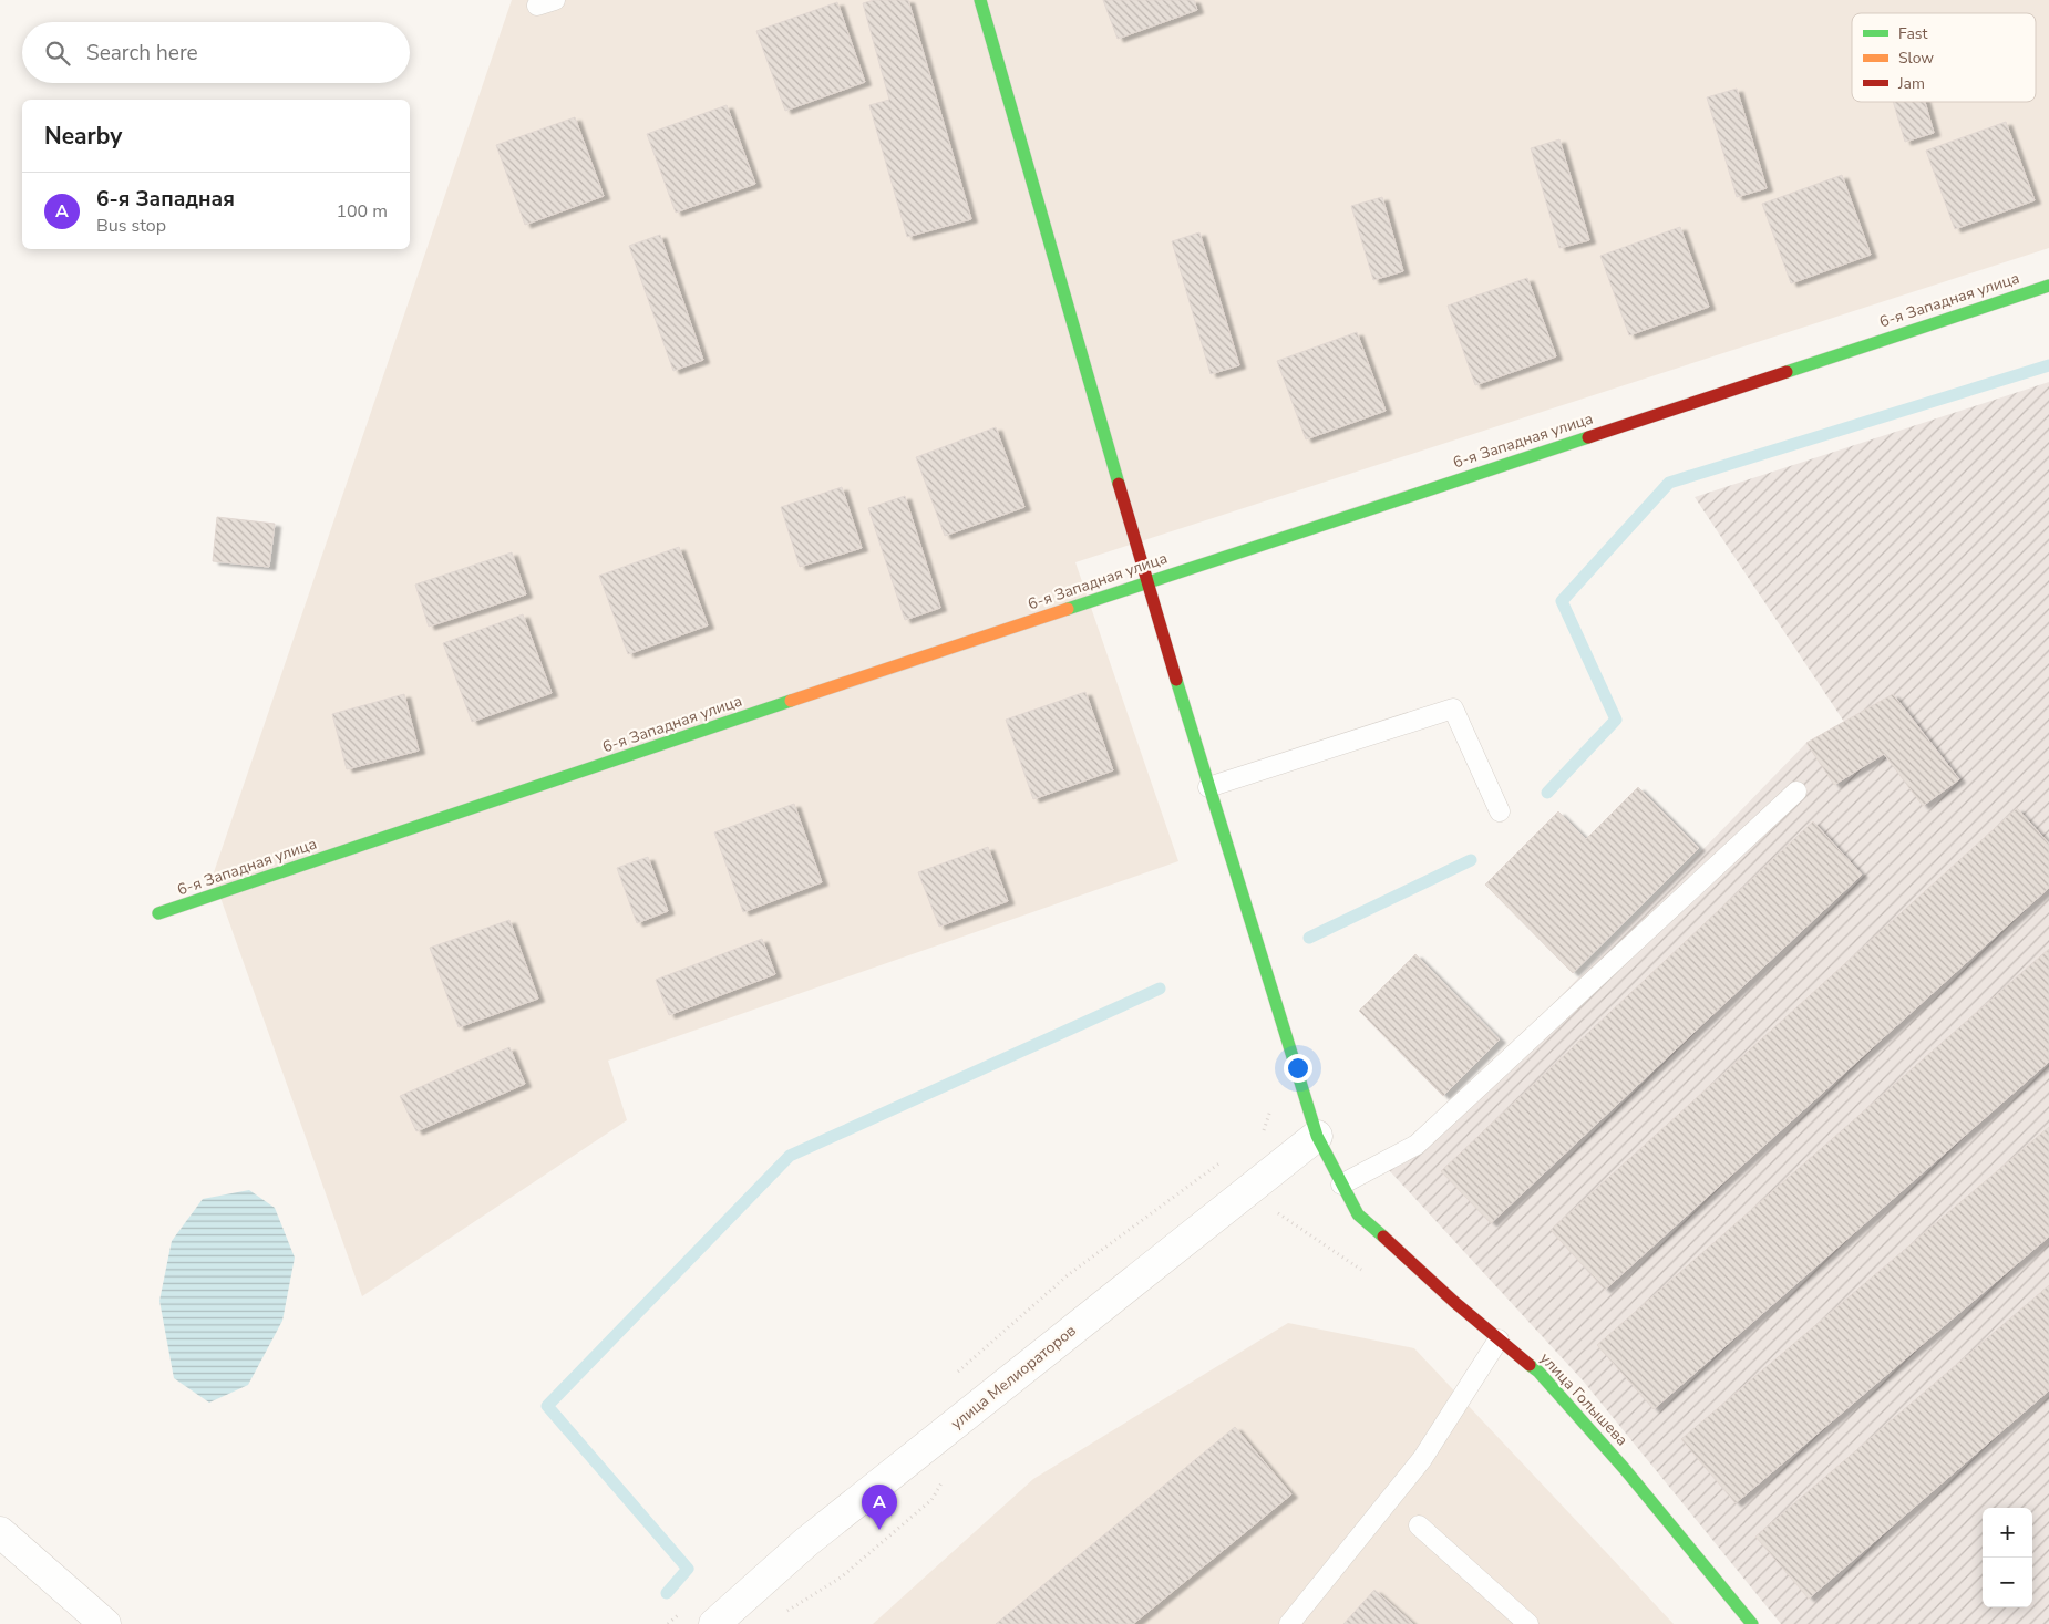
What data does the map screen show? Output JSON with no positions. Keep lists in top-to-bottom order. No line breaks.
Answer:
{"streets":{"street":["6-я Западная улица","улица Мелиораторов","улица Голышева"]},"crossings":[["6-я Западная улица","улица Голышева"],["улица Мелиораторов","улица Голышева"]],"legend":["Fast","Slow","Jam"],"page":{"search":"Search here","heading":"Nearby","list":[{"mark":"A","name":"6-я Западная","note":"Bus stop","value":"100 m"}],"pins":"A","map_buttons":["+","−"]}}
